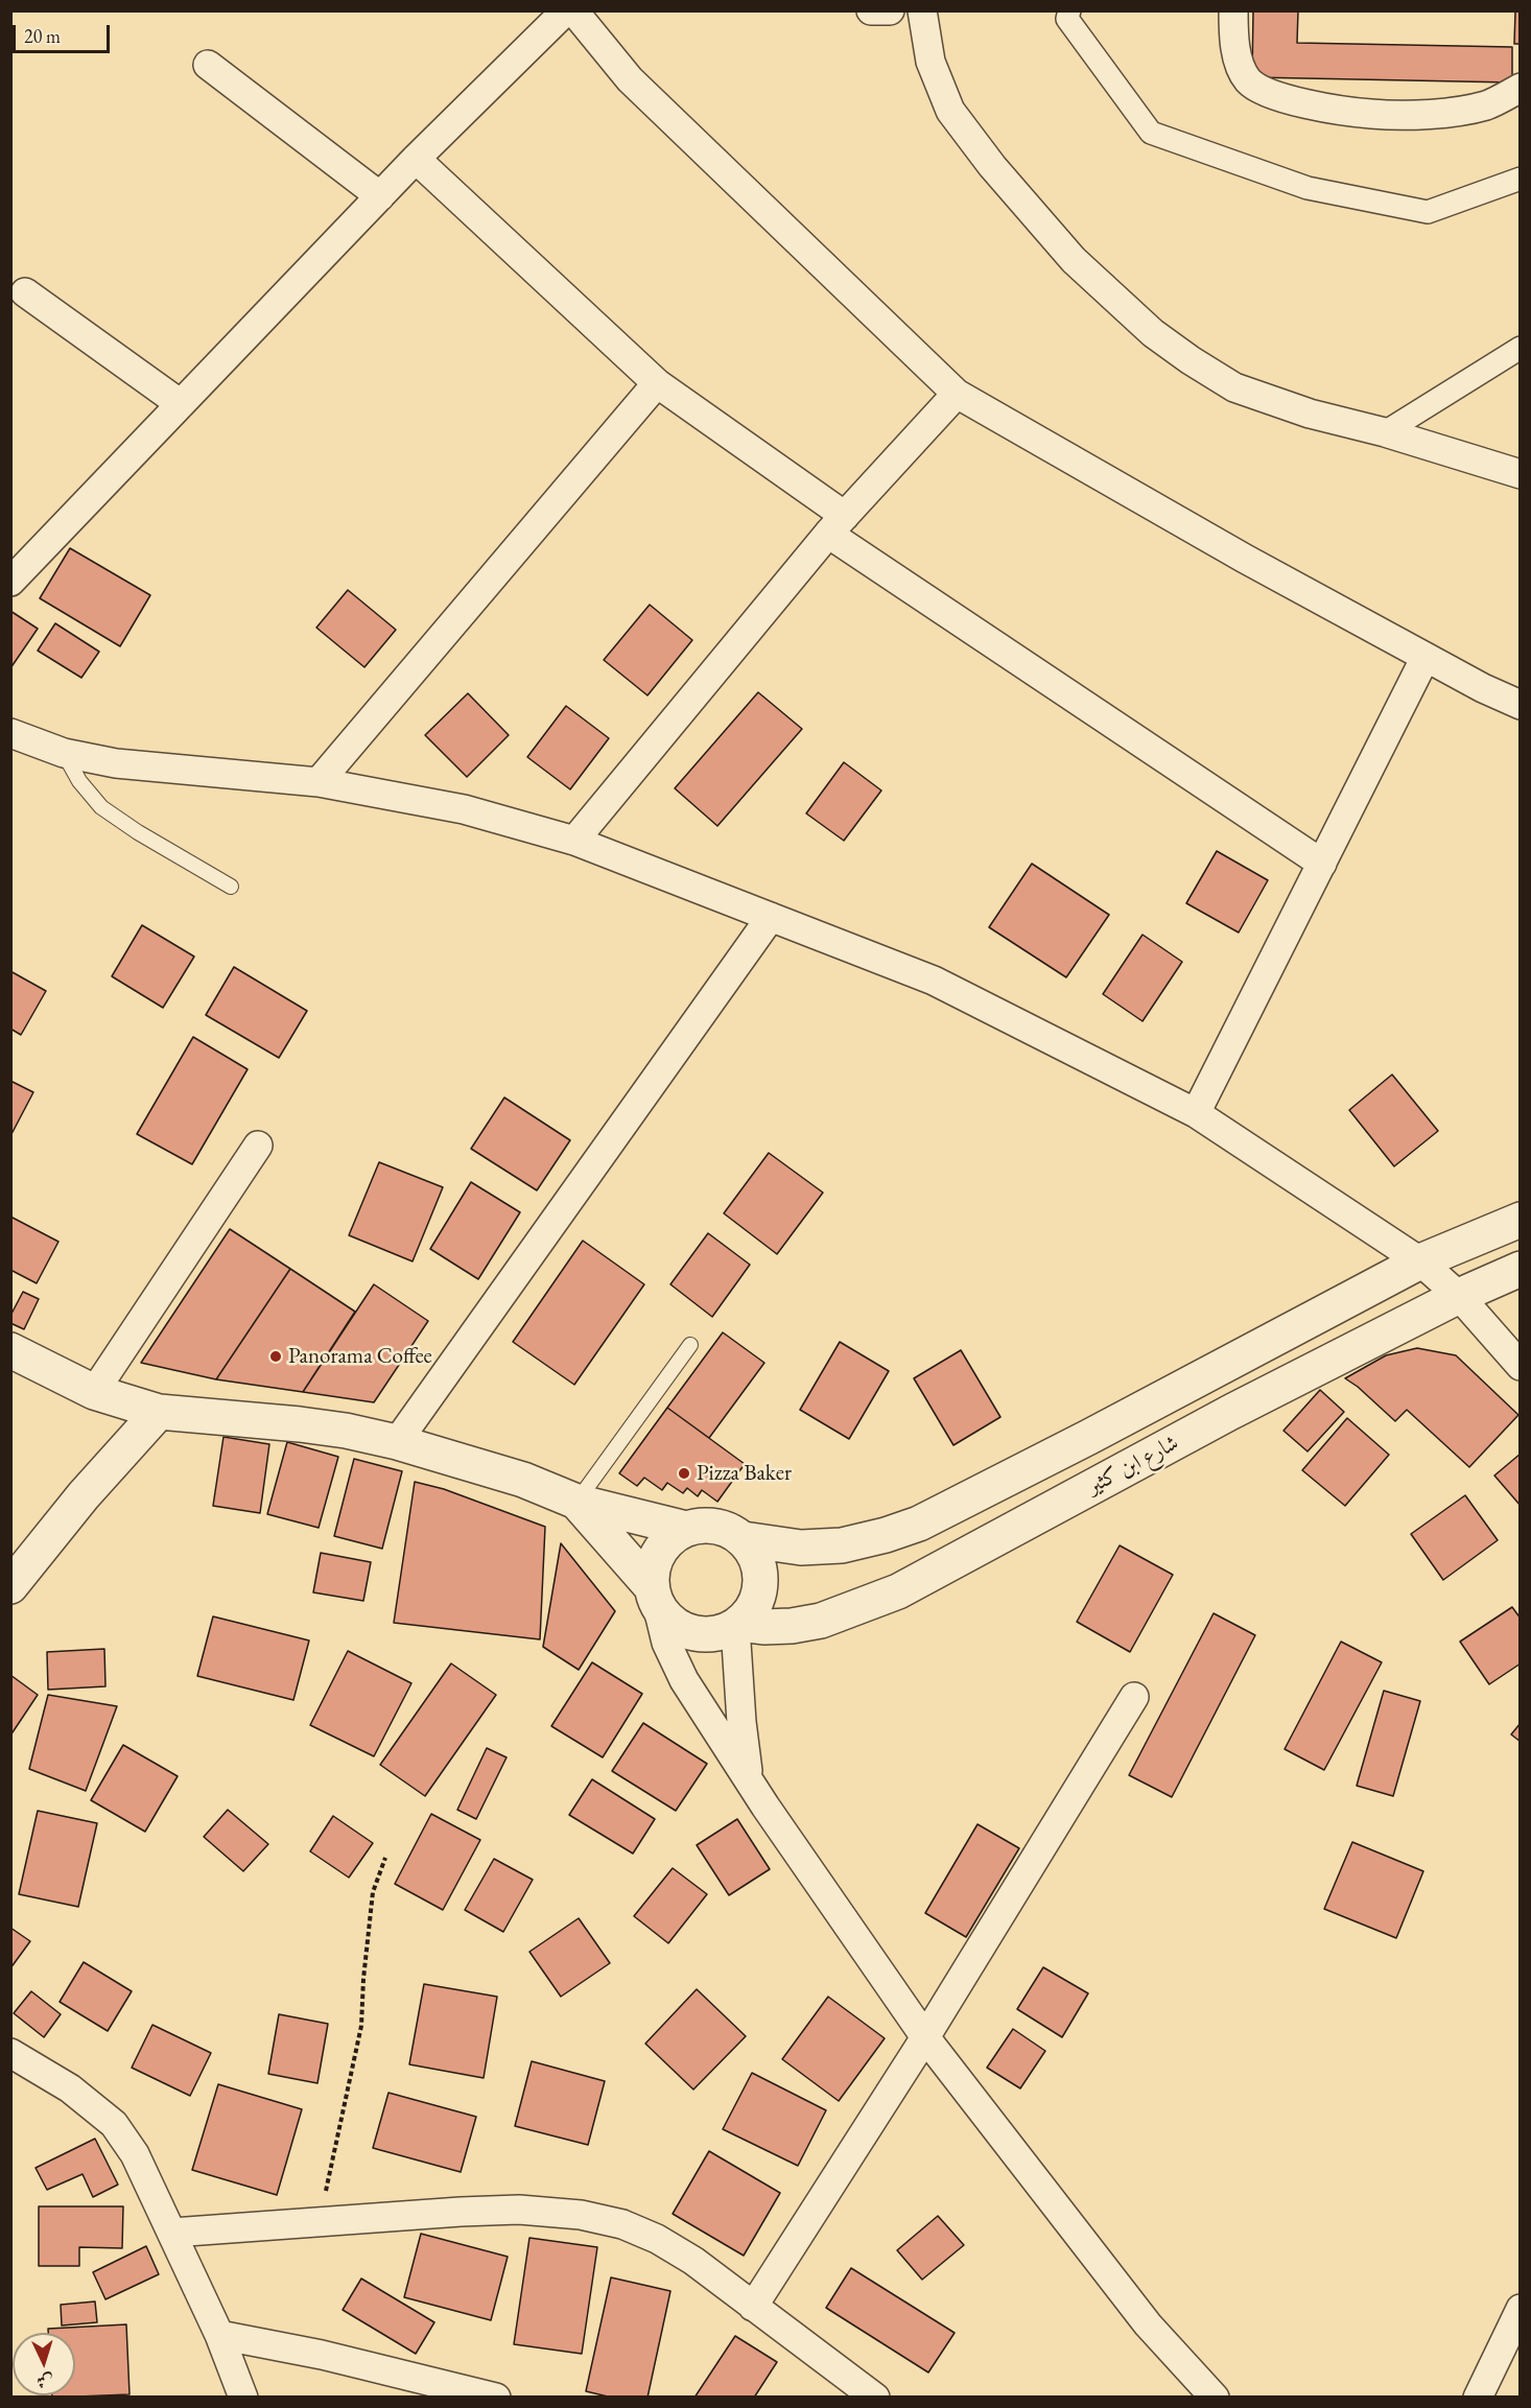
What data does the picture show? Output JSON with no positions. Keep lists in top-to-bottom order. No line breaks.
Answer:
{"streets":{"street":["شارع ابن كثير"]},"places":["Panorama Coffee","Pizza Baker"],"scale_bar":"20 m","north":"bottom"}
